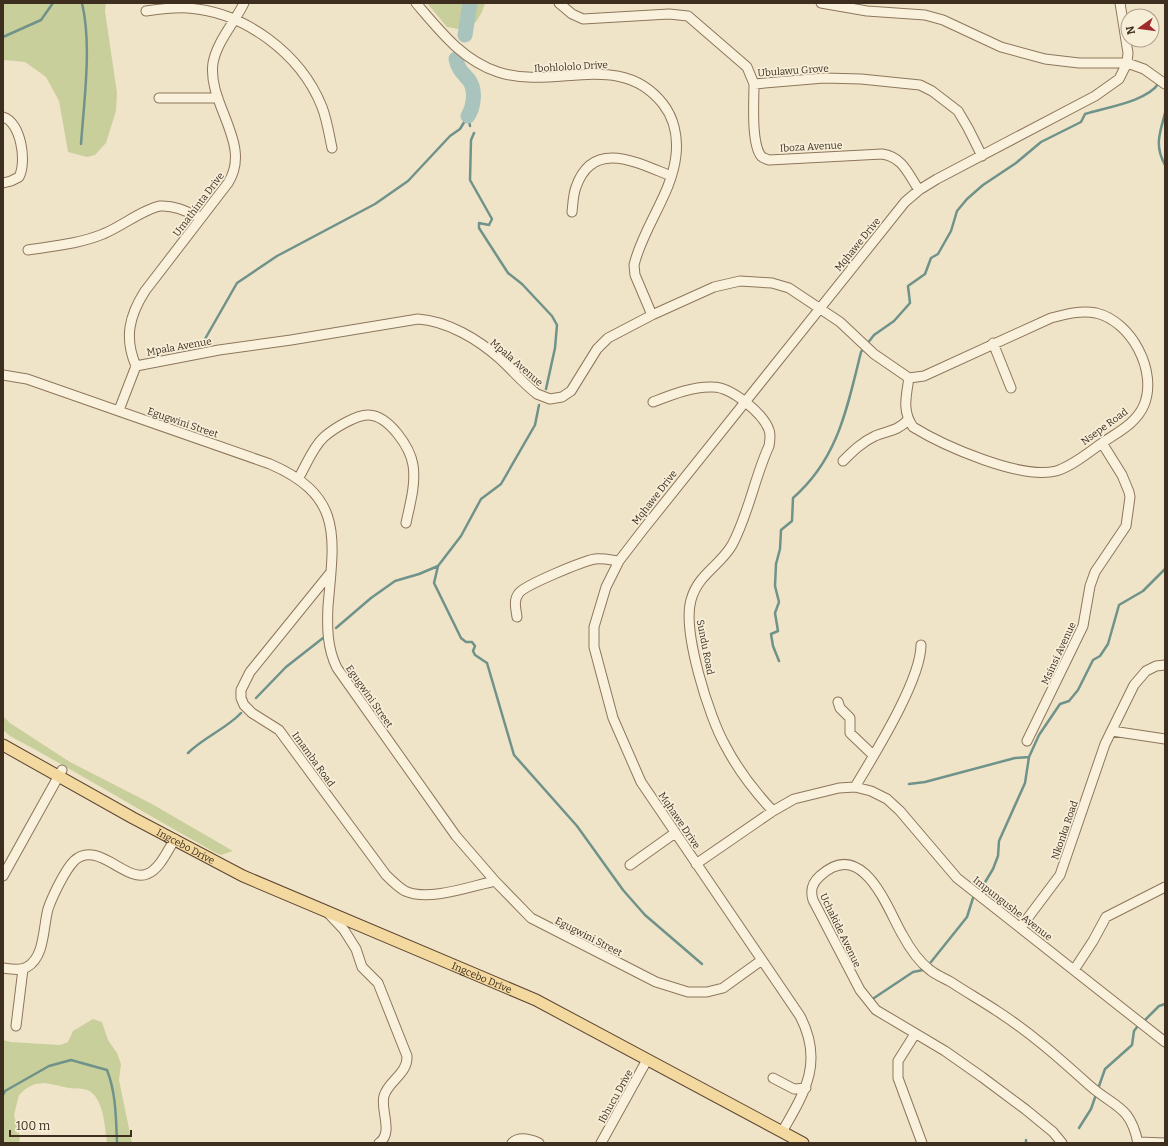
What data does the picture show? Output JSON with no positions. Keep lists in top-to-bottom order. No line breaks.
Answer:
{"streets":{"main road":["Ingcebo Drive"],"street":["Ibohlololo Drive","Ubulawu Grove","Iboza Avenue","Umathinta Drive","Mqhawe Drive","Mpala Avenue","Egugwini Street","Nsepe Road","Sundu Road","Msinsi Avenue","Imamba Road","Nkonka Road","Impungushe Avenue","Uchakide Avenue","Ibhucu Drive"]},"crossings":[["Ibohlololo Drive","Mpala Avenue"],["Ubulawu Grove","Iboza Avenue"],["Ubulawu Grove","Mqhawe Drive"],["Iboza Avenue","Mqhawe Drive"],["Umathinta Drive","Mpala Avenue"],["Mqhawe Drive","Mpala Avenue"],["Mqhawe Drive","Egugwini Street"],["Mqhawe Drive","Sundu Road"],["Mqhawe Drive","Ingcebo Drive"],["Mqhawe Drive","Impungushe Avenue"],["Mpala Avenue","Egugwini Street"],["Egugwini Street","Imamba Road"],["Nsepe Road","Msinsi Avenue"],["Sundu Road","Impungushe Avenue"],["Nkonka Road","Impungushe Avenue"],["Ingcebo Drive","Ibhucu Drive"]],"scale_bar":"100 m","north":"left"}
